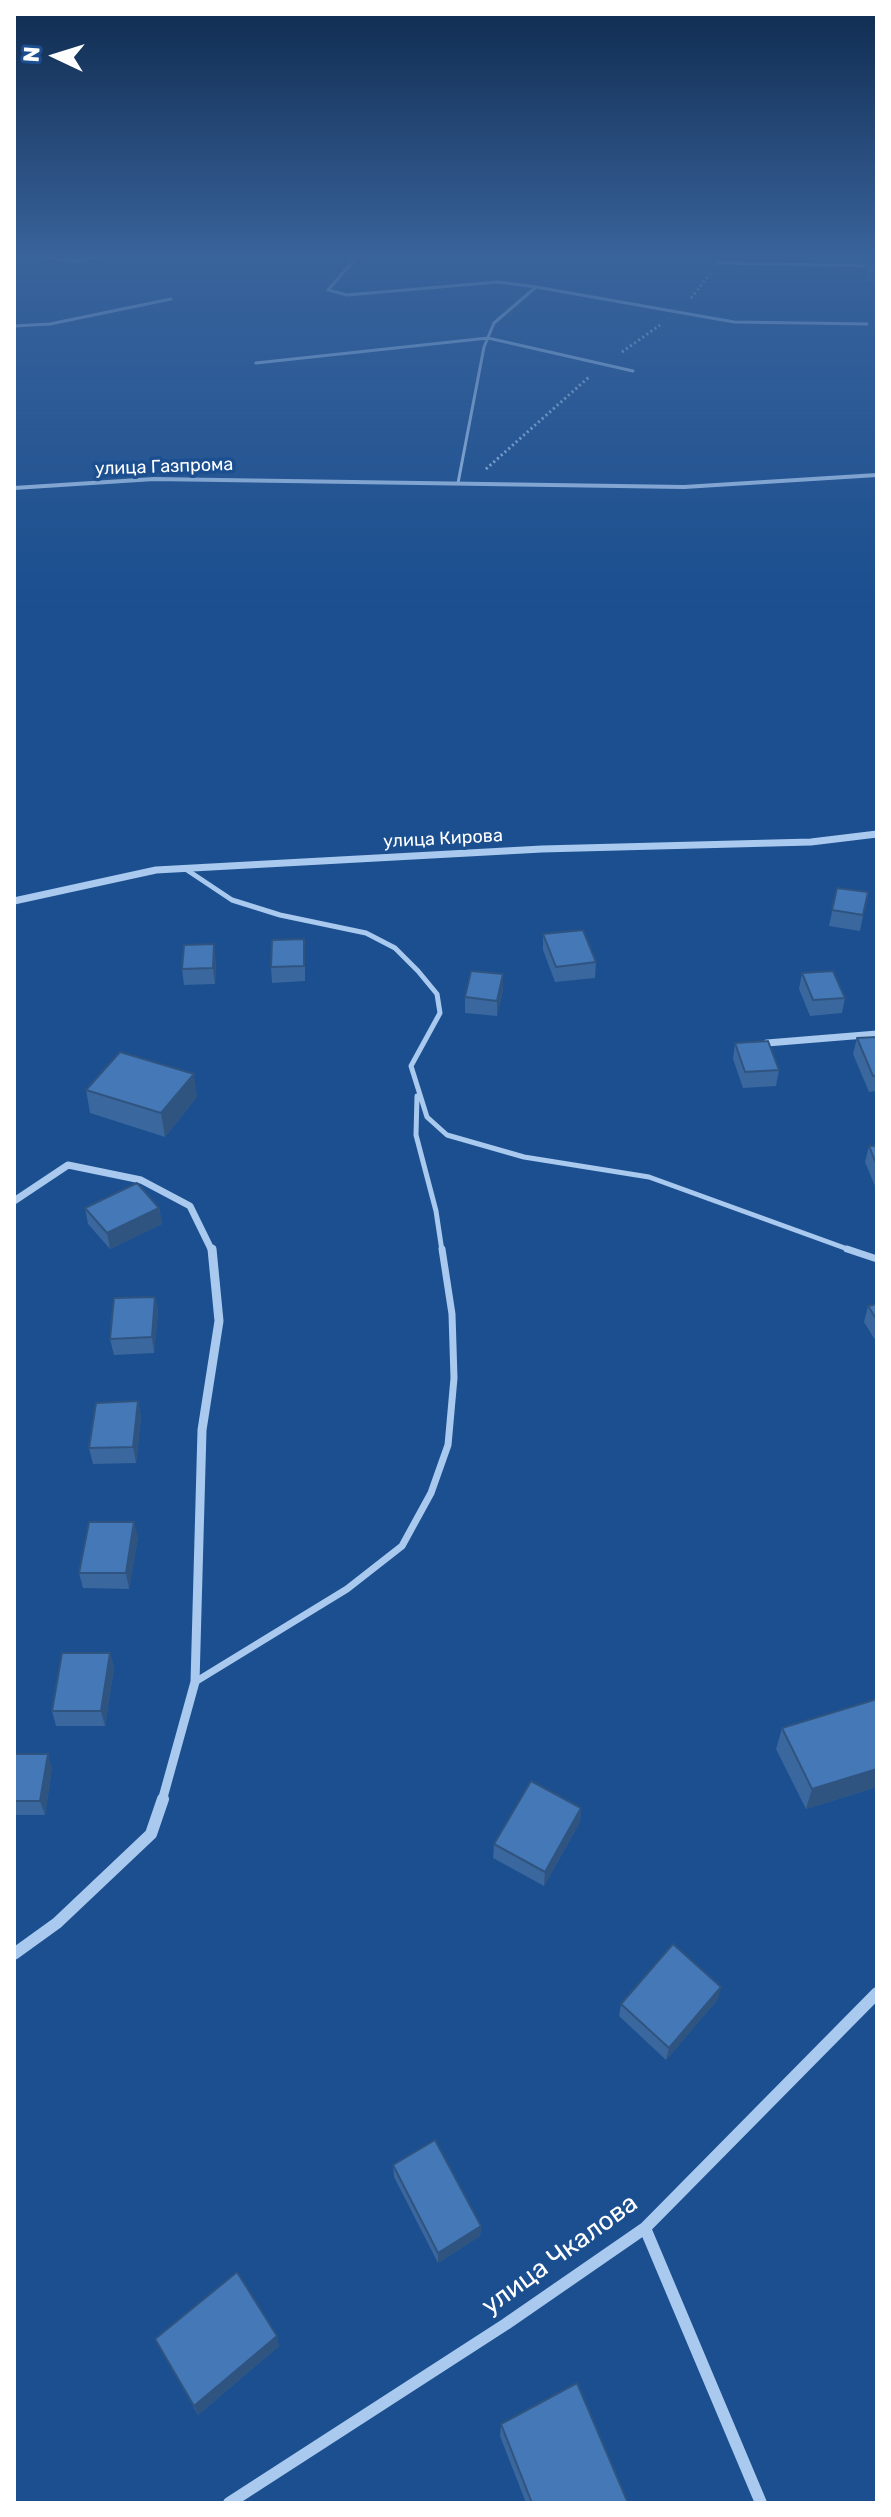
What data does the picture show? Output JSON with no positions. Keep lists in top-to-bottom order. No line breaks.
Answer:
{"streets":{"street":["улица Газпрома","улица Кирова","улица Чкалова"]},"north":"left"}
